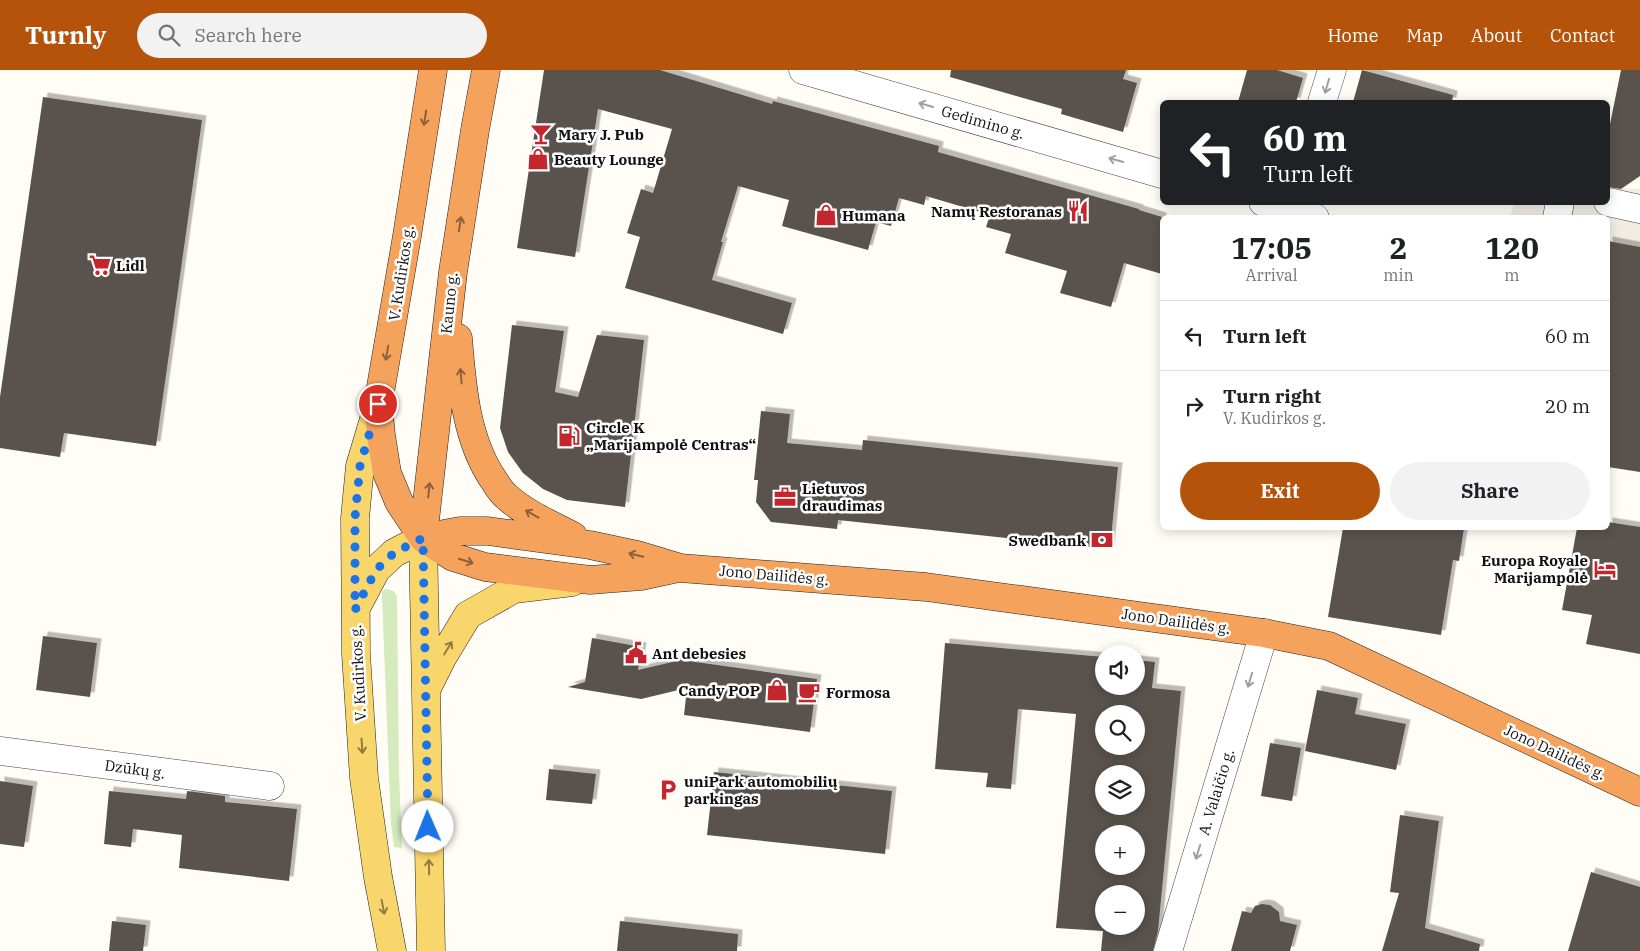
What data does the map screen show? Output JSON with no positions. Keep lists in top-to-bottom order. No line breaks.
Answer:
{"streets":{"highway":["V. Kudirkos g.","Kauno g.","Jono Dailidės g."],"street":["Gedimino g.","Dzūkų g.","A. Valaičio g."]},"crossings":[["Jono Dailidės g.","A. Valaičio g."]],"one_way":["Gedimino g.","V. Kudirkos g.","Kauno g.","A. Valaičio g."],"places":{"bar":["Mary J. Pub"],"shop":["Beauty Lounge","Humana","Candy POP"],"restaurant":["Namų Restoranas"],"supermarket":["Lidl"],"fuel station":["Circle K „Marijampolė Centras“"],"office":["Lietuvos draudimas"],"bank":["Swedbank"],"hotel":["Europa Royale Marijampolė"],"public building":["Ant debesies"],"cafe":["Formosa"],"parking":["uniPark automobilių parkingas"]},"page":{"header":"Turnly","search":"Search here","nav":["Home","Map","About","Contact"],"turn":["60 m","Turn left"],"eta":["17:05","Arrival","2","min","120","m"],"list":[{"name":"Turn left","value":"60 m"},{"name":"Turn right","note":"V. Kudirkos g.","value":"20 m"}],"buttons":["Exit","Share"],"map_buttons":["+","−"]}}
